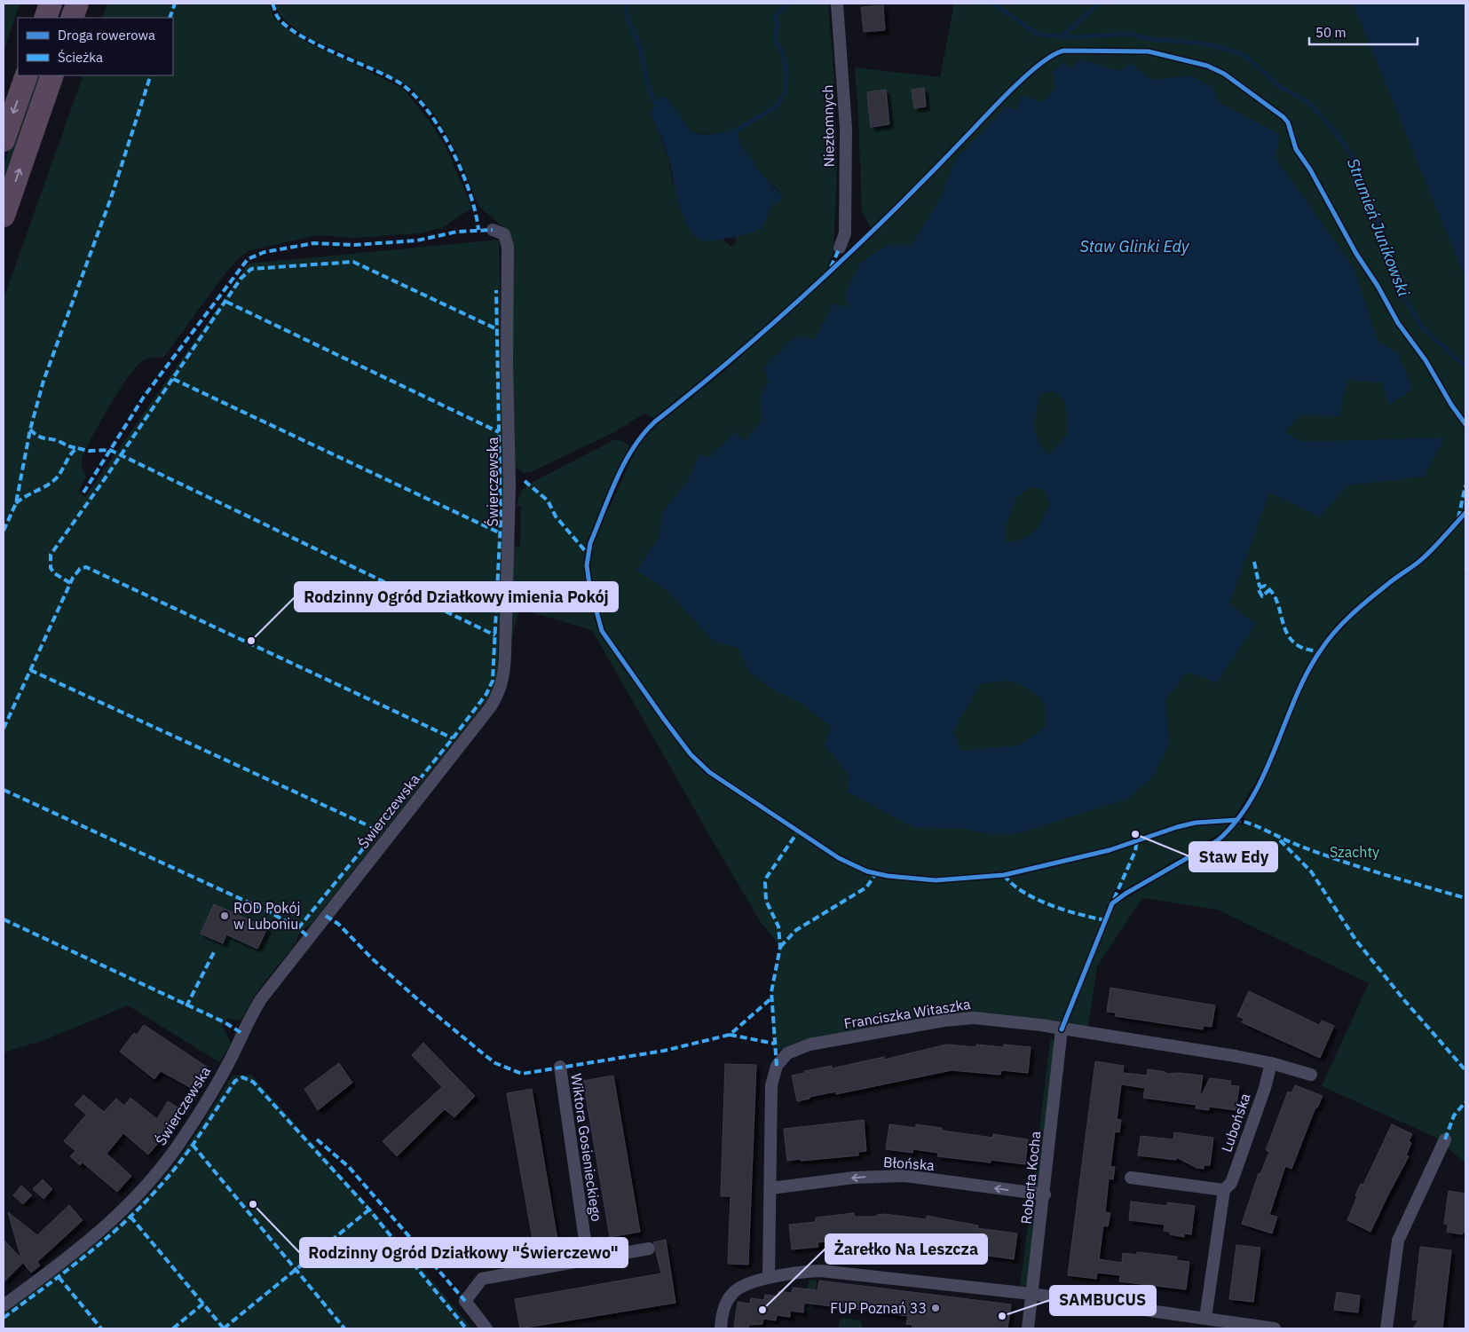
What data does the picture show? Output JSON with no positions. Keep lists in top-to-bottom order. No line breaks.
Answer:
{"streets":{"street":["Niezłomnych","Świerczewska","Franciszka Witaszka","Lubońska","Wiktora Gosienieckiego","Błońska","Roberta Kocha"]},"crossings":[["Franciszka Witaszka","Lubońska"],["Franciszka Witaszka","Błońska"],["Franciszka Witaszka","Roberta Kocha"],["Błońska","Roberta Kocha"]],"water":["Strumień Junikowski","Staw Glinki Edy"],"parks":["Szachty"],"places":["Rodzinny Ogród Działkowy imienia Pokój","Staw Edy","ROD Pokój w Luboniu","Rodzinny Ogród Działkowy \"Świerczewo\"","FUP Poznań 33","Żarełko Na Leszcza","SAMBUCUS"],"legend":["Droga rowerowa","Ścieżka"],"scale_bar":"50 m"}
